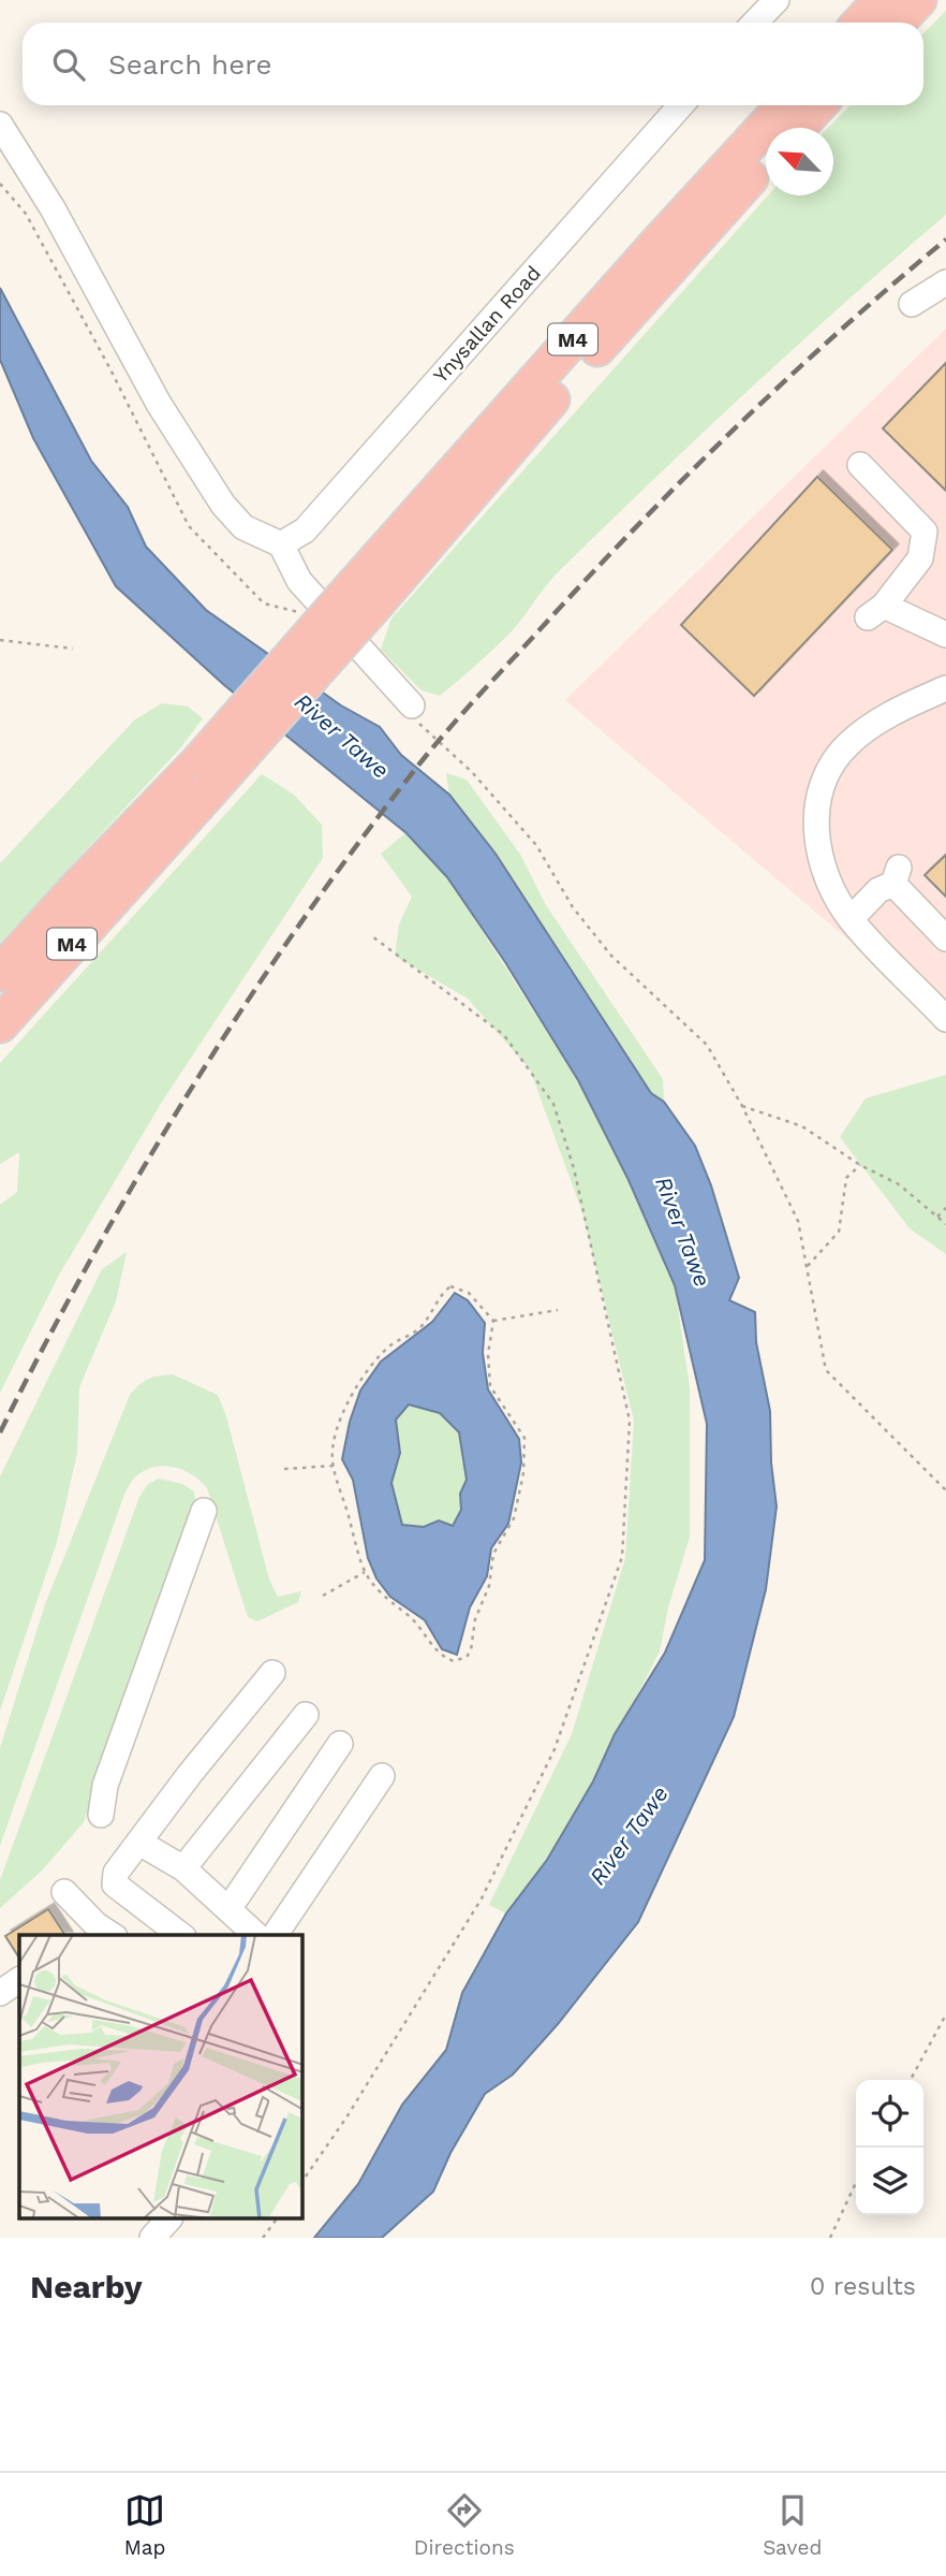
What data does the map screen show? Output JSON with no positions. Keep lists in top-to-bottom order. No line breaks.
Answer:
{"streets":{"highway":["M4"],"street":["Ynysallan Road"]},"water":["River Tawe"],"north":"top left","page":{"search":"Search here","heading":["Nearby","0 results"],"nav":["Map","Directions","Saved"]}}
